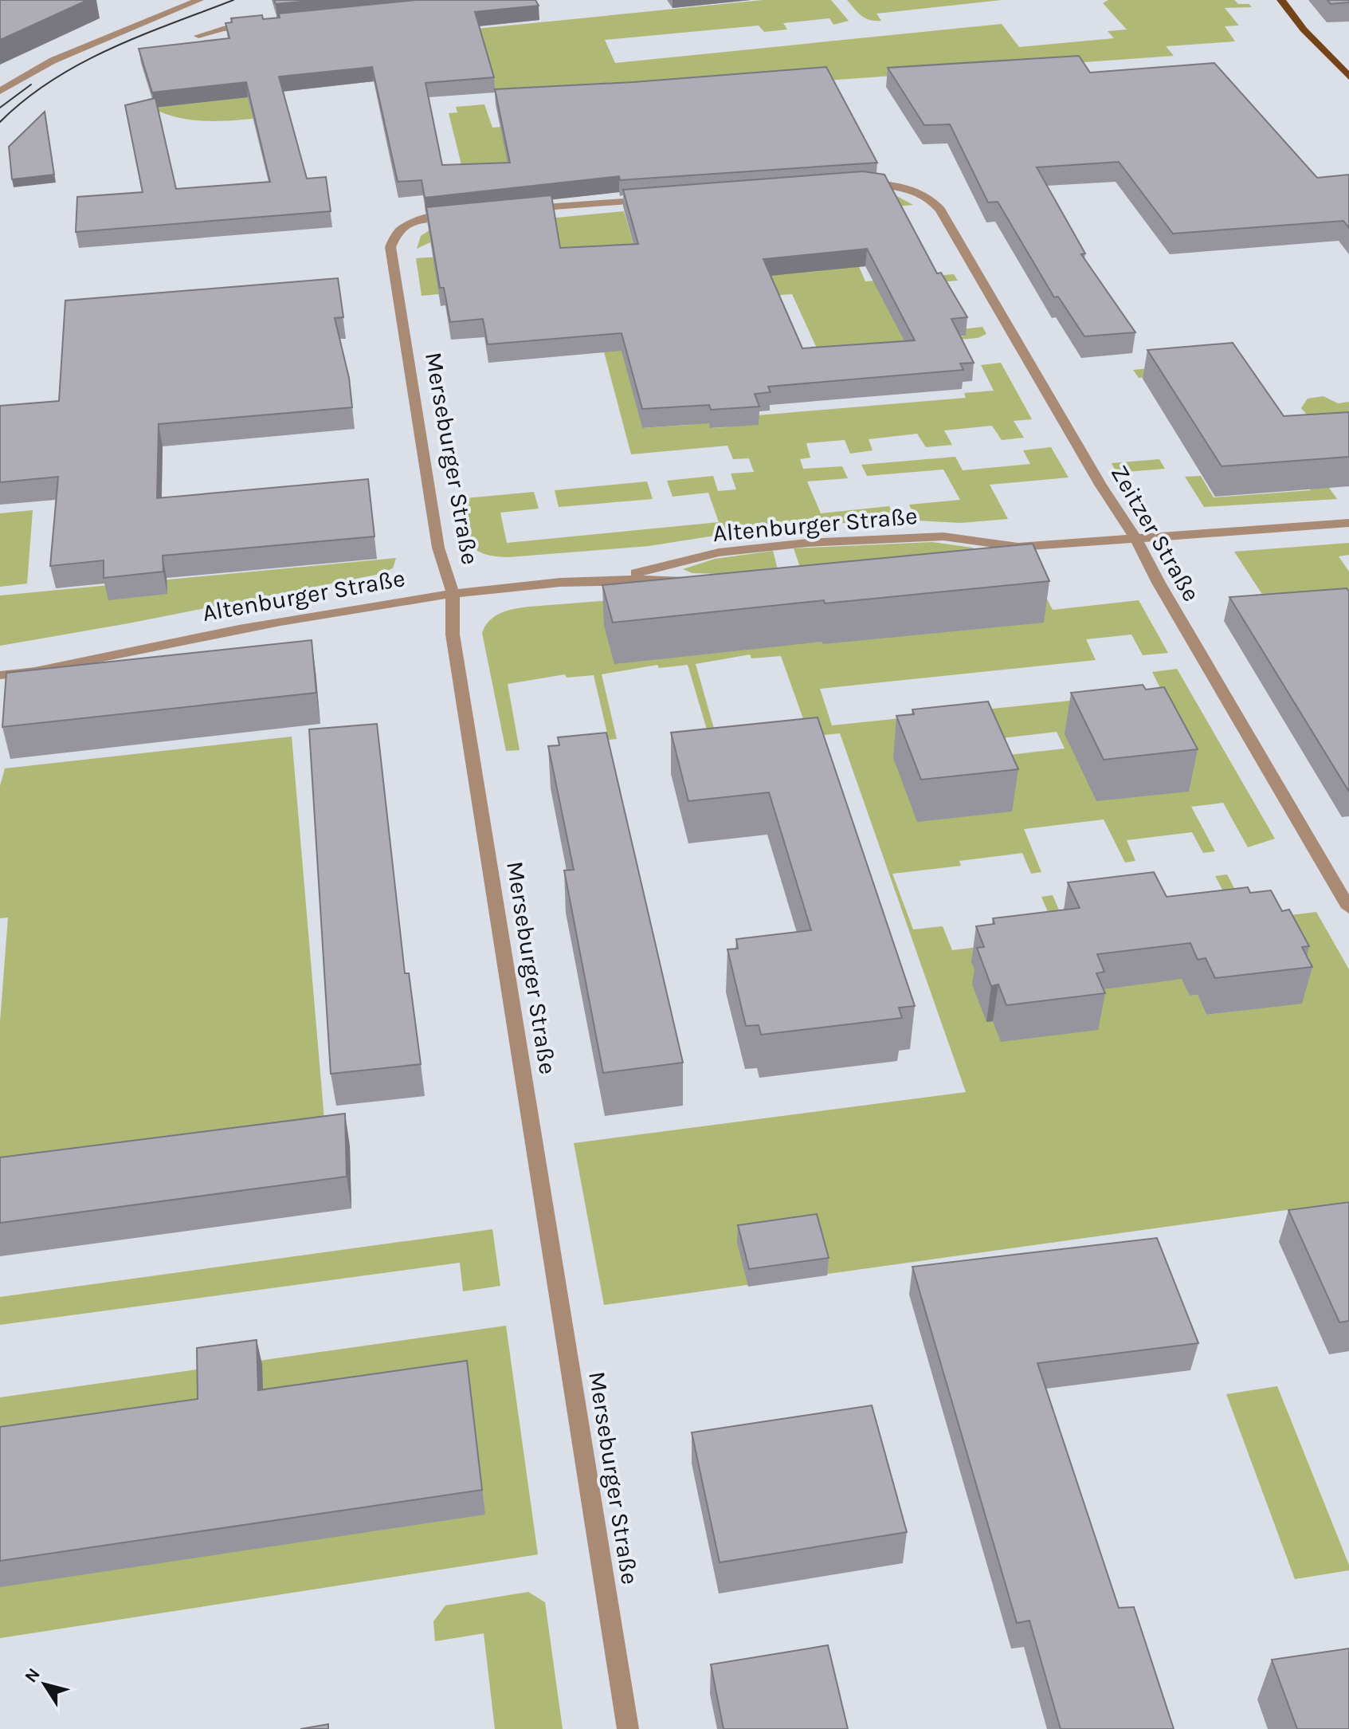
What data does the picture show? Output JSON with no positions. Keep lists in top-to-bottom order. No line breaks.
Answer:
{"streets":{"street":["Merseburger Straße","Altenburger Straße","Zeitzer Straße"]},"crossings":[["Merseburger Straße","Altenburger Straße"],["Altenburger Straße","Zeitzer Straße"]],"north":"top left"}
